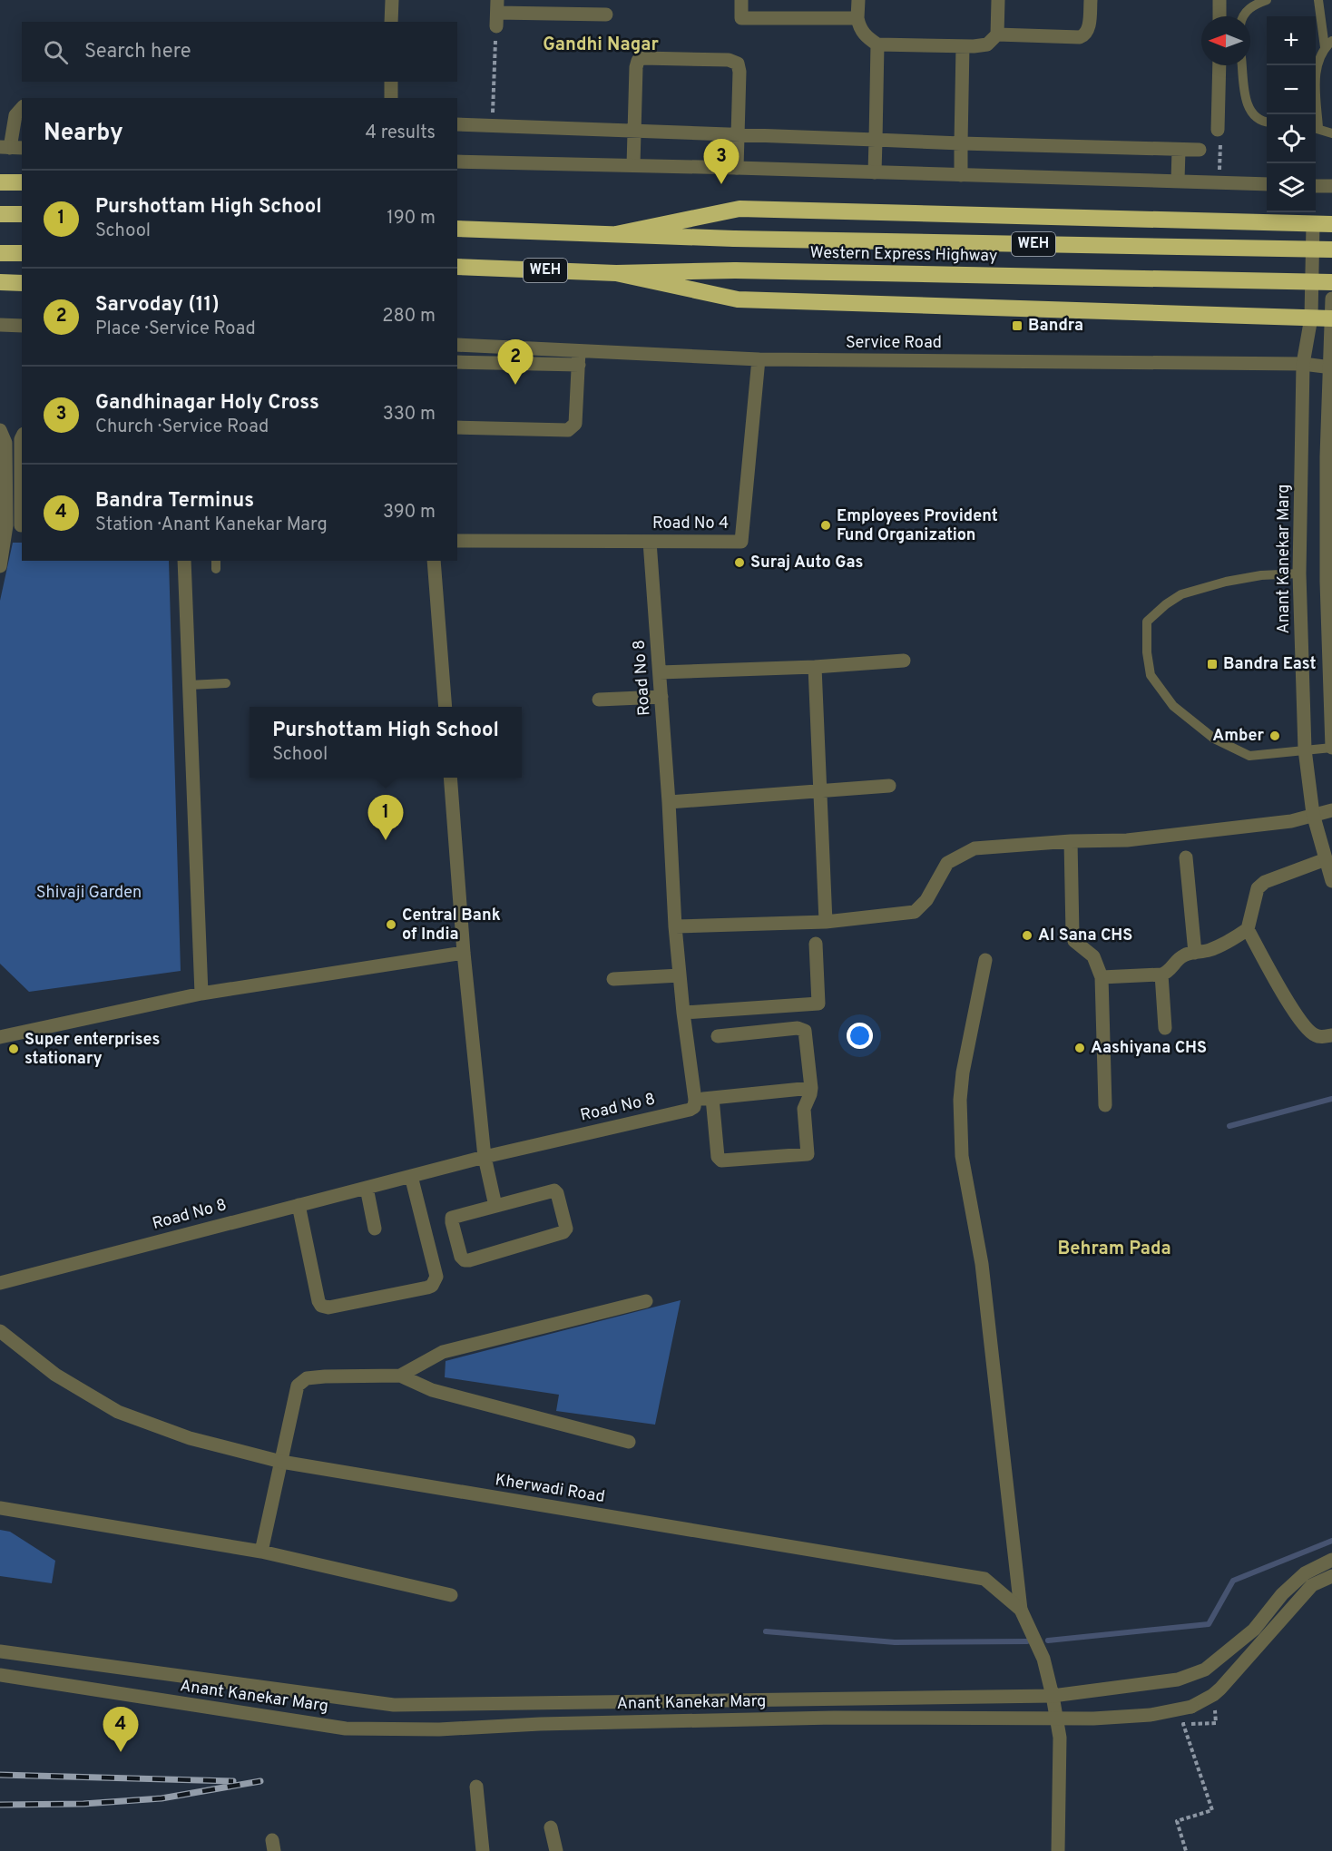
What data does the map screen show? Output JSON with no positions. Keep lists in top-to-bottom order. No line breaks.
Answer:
{"streets":{"highway":["WEH","Western Express Highway"],"street":["Service Road","Road No 4","Anant Kanekar Marg","Road No 8","Kherwadi Road"]},"crossings":[["Service Road","Road No 4"],["Service Road","Anant Kanekar Marg"],["Road No 4","Road No 8"],["Anant Kanekar Marg","Kherwadi Road"]],"districts":["Gandhi Nagar","Behram Pada"],"parks":["Shivaji Garden"],"places":{"transit":["Bandra","Bandra East"],"other":["Employees Provident Fund Organization","Suraj Auto Gas","Amber","Central Bank of India","Al Sana CHS","Aashiyana CHS","Super enterprises stationary"]},"north":"left","page":{"map_buttons":["+","−"],"search":"Search here","heading":["Nearby","4 results"],"pins":["3","2","1","4"],"list":[{"mark":"1","name":"Purshottam High School","note":"School","value":"190 m"},{"mark":"2","name":"Sarvoday (11)","note":"Place · Service Road","value":"280 m"},{"mark":"3","name":"Gandhinagar Holy Cross","note":"Church · Service Road","value":"330 m"},{"mark":"4","name":"Bandra Terminus","note":"Station · Anant Kanekar Marg","value":"390 m"}],"popup":["Purshottam High School","School"]}}
